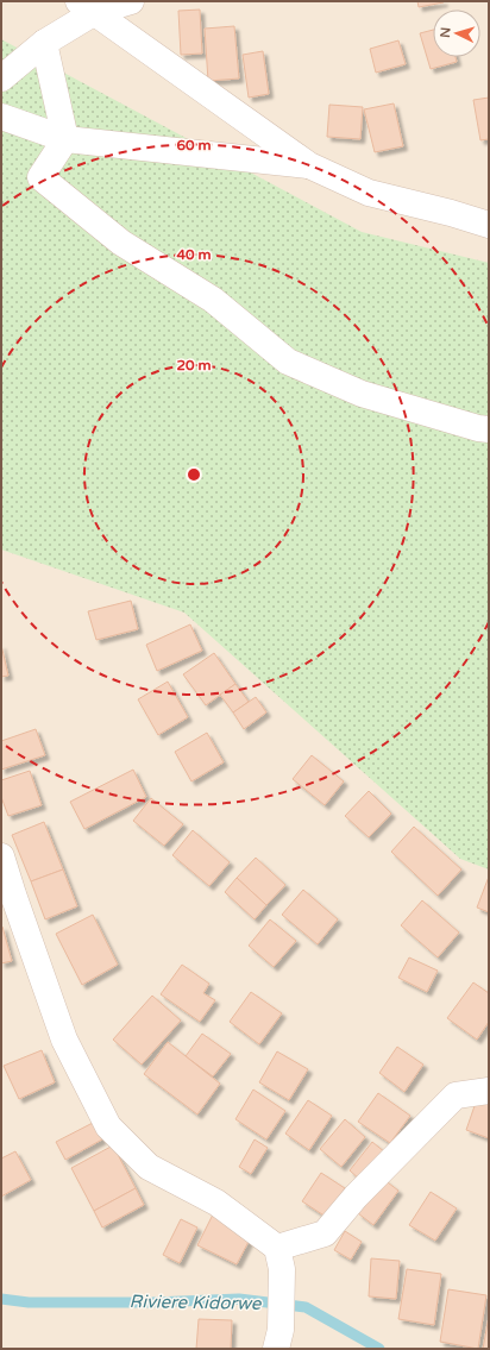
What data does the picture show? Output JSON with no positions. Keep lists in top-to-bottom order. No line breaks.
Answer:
{"water":["Riviere Kidorwe"],"north":"left","rings":["60 m","40 m","20 m"]}
